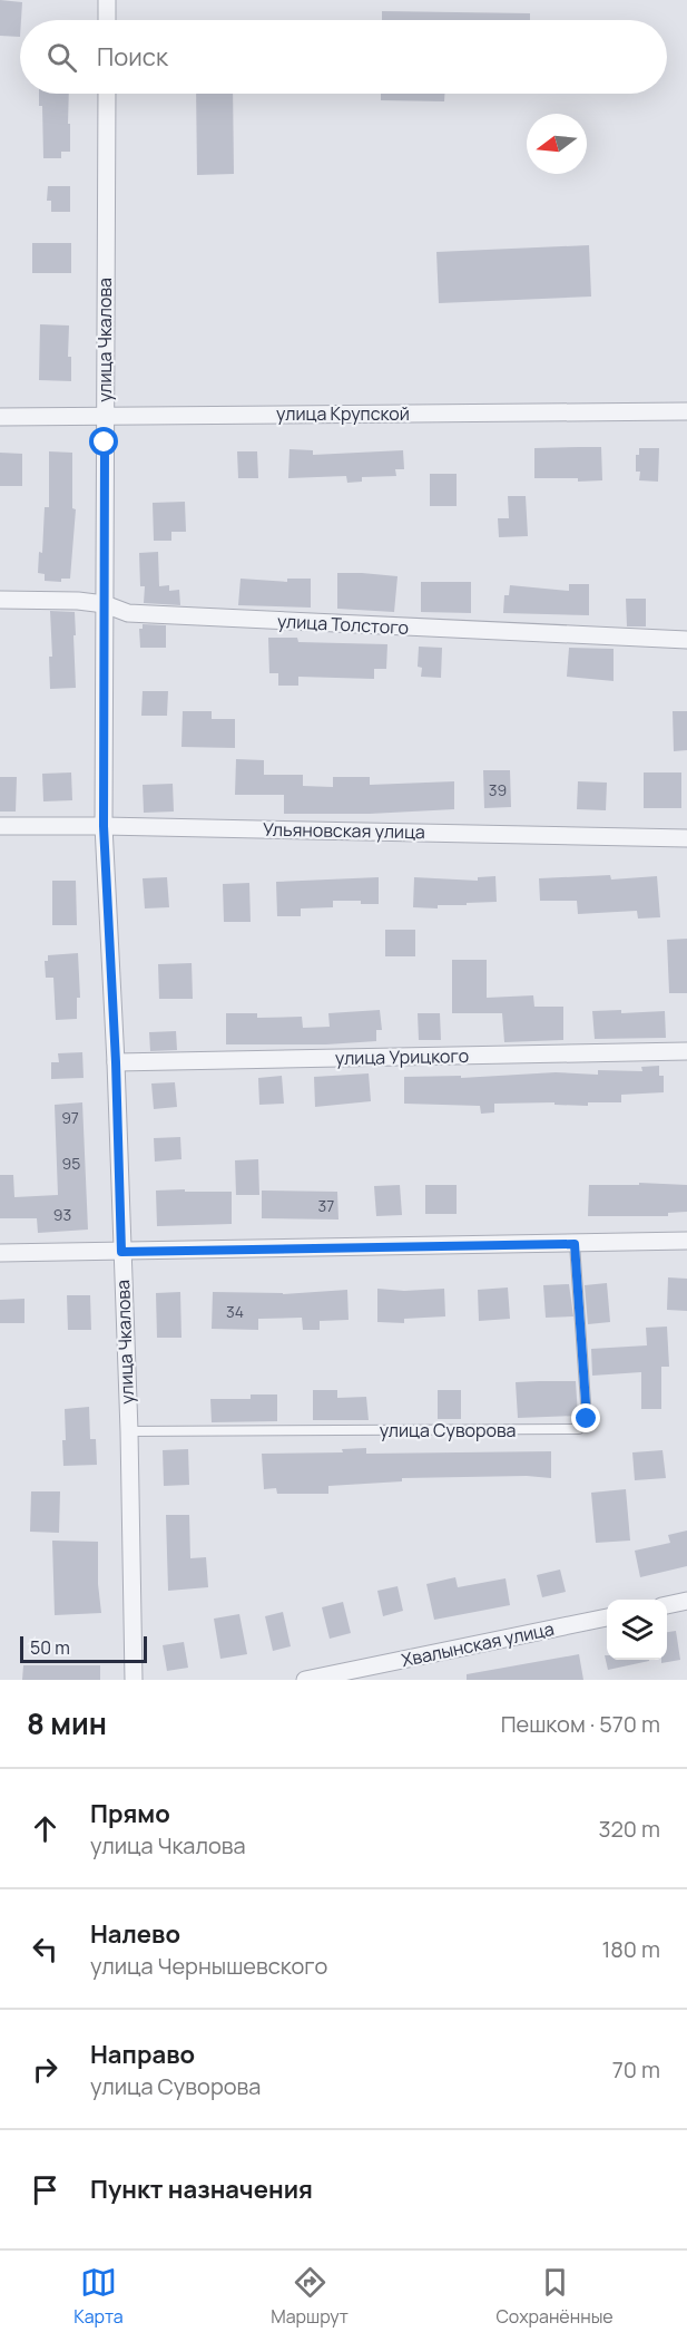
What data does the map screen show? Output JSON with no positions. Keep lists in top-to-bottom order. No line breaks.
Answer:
{"streets":{"street":["улица Чкалова","улица Крупской","улица Толстого","Ульяновская улица","улица Урицкого","Хвалынская улица"],"lane":["улица Суворова"]},"crossings":[["улица Чкалова","улица Крупской"],["улица Чкалова","улица Толстого"],["улица Чкалова","Ульяновская улица"],["улица Чкалова","улица Урицкого"],["улица Чкалова","улица Суворова"]],"house_numbers":["39","97","95","37","93","34"],"scale_bar":"50 m","north":"left","page":{"search":"Поиск","scale":"50 m","heading":["8 мин","Пешком · 570 m"],"list":[["Прямо","улица Чкалова","320 m"],["Налево","улица Чернышевского","180 m"],["Направо","улица Суворова","70 m"],"Пункт назначения"],"nav":["Карта","Маршрут","Сохранённые"]}}
